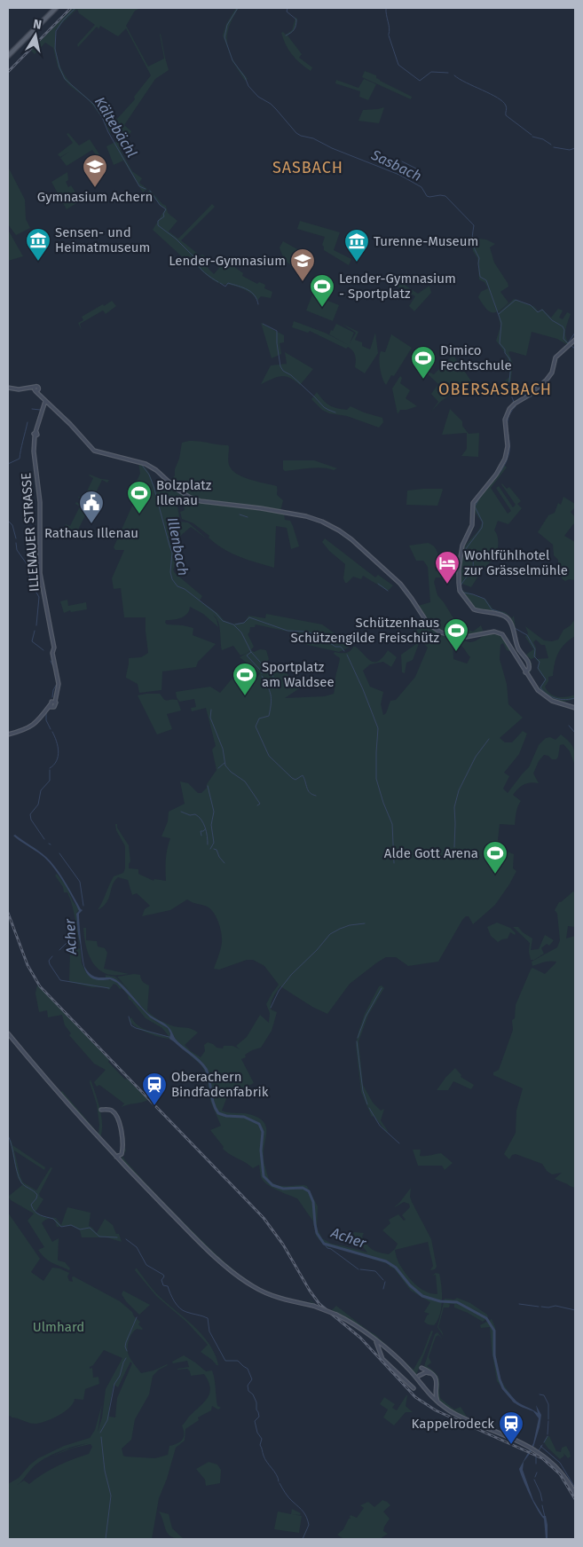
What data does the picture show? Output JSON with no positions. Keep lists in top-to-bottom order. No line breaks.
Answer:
{"streets":{"main road":["ILLENAUER STRASSE"]},"districts":["SASBACH","OBERSASBACH"],"water":["Kältebächl","Sasbach","Illenbach","Acher"],"parks":["Ulmhard"],"places":{"school or university":["Gymnasium Achern","Lender-Gymnasium"],"museum":["Sensen- und Heimatmuseum","Turenne-Museum"],"sports":["Lender-Gymnasium - Sportplatz","Dimico Fechtschule","Bolzplatz Illenau","Schützenhaus Schützengilde Freischütz","Sportplatz am Waldsee","Alde Gott Arena"],"public building":["Rathaus Illenau"],"hotel":["Wohlfühlhotel zur Grässelmühle"],"station":["Oberachern Bindfadenfabrik","Kappelrodeck"]},"north":"top"}
